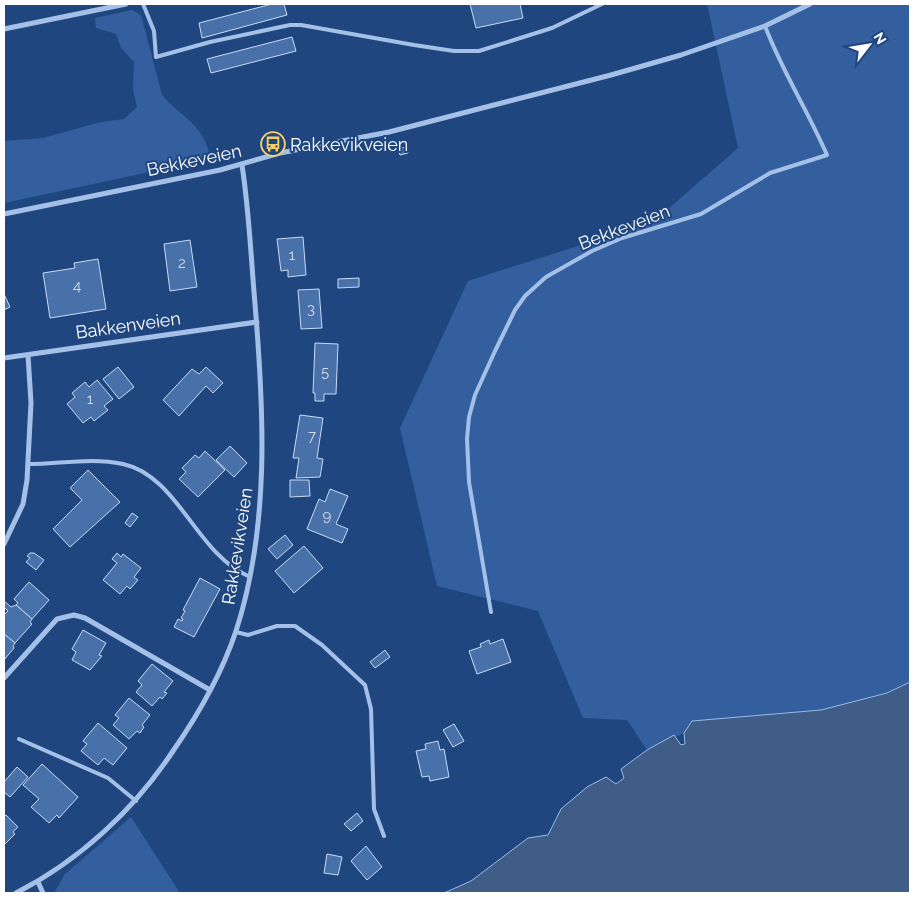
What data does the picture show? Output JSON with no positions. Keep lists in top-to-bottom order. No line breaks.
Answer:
{"streets":{"street":["Bekkeveien","Bakkenveien","Rakkevikveien"]},"crossings":[["Bekkeveien","Rakkevikveien"],["Bakkenveien","Rakkevikveien"]],"places":{"bus stop":["Rakkevikveien"]},"house_numbers":["1","2","4","3","5","1","7","9"],"north":"top right"}
